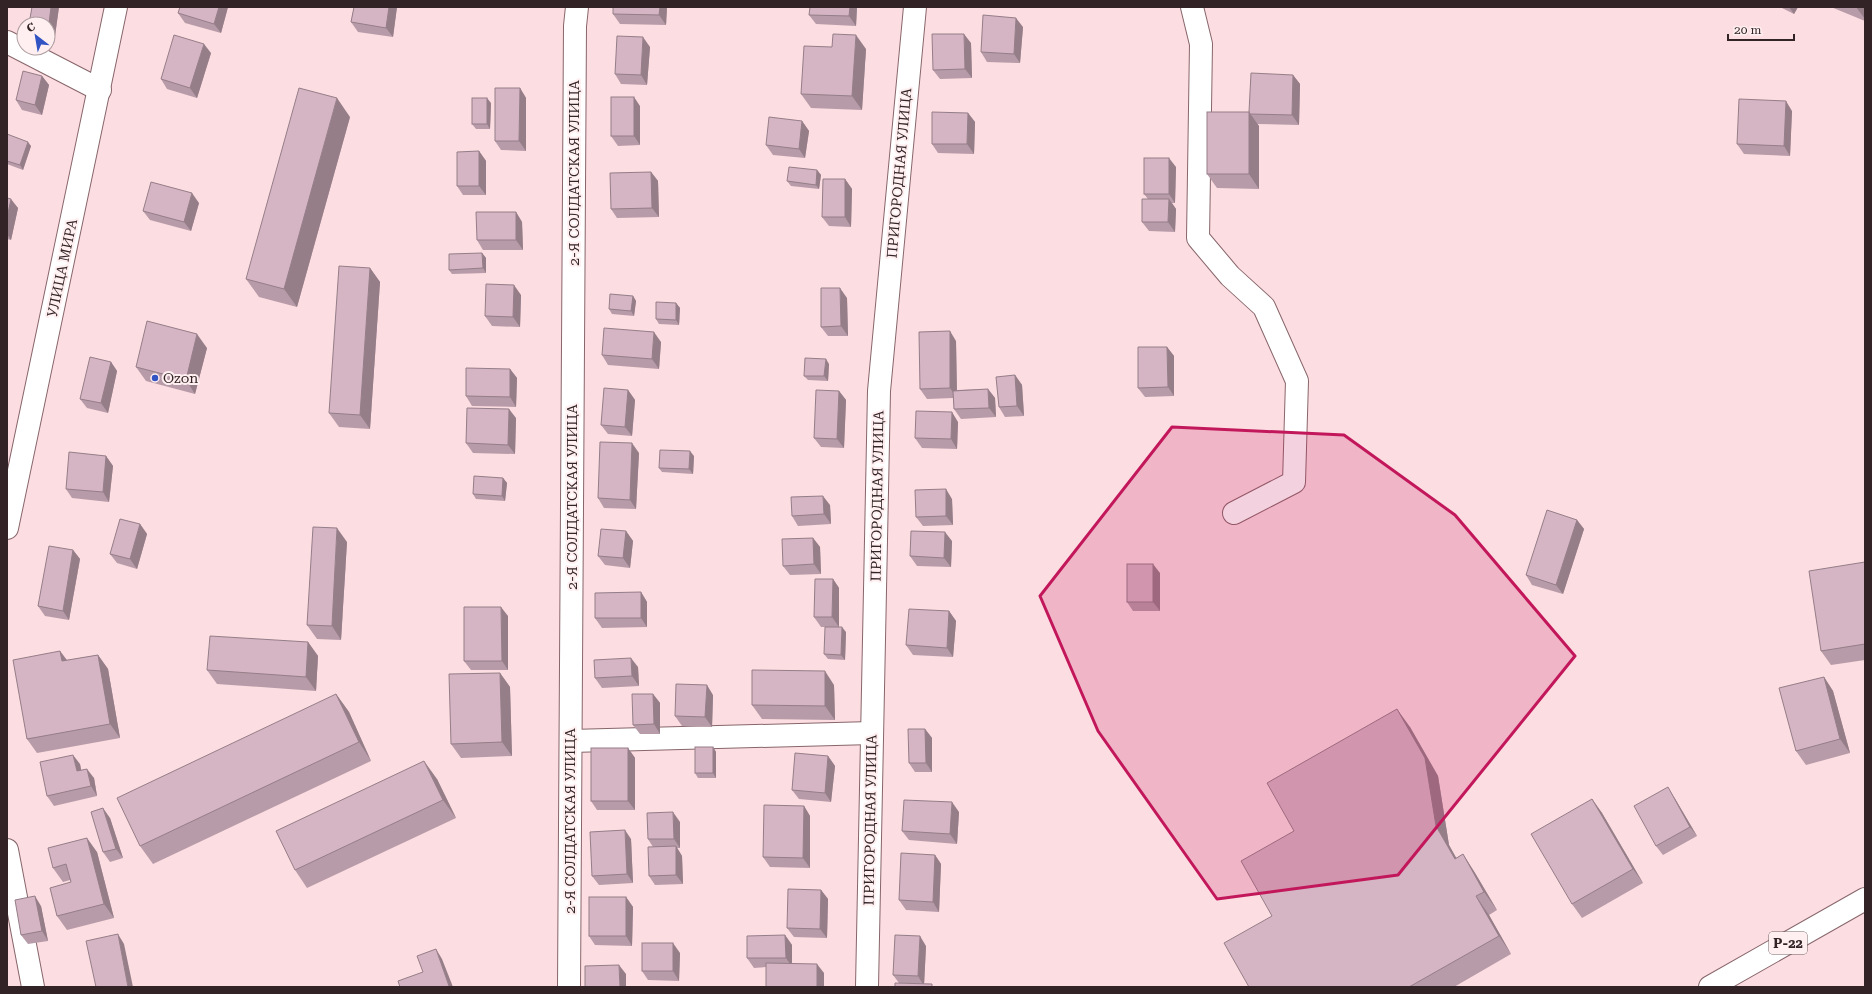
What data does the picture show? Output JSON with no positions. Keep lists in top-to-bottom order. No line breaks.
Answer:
{"streets":{"main road":["2-Я СОЛДАТСКАЯ УЛИЦА","ПРИГОРОДНАЯ УЛИЦА","УЛИЦА МИРА","Р-22"]},"places":["Ozon"],"scale_bar":"20 m","north":"top left"}
